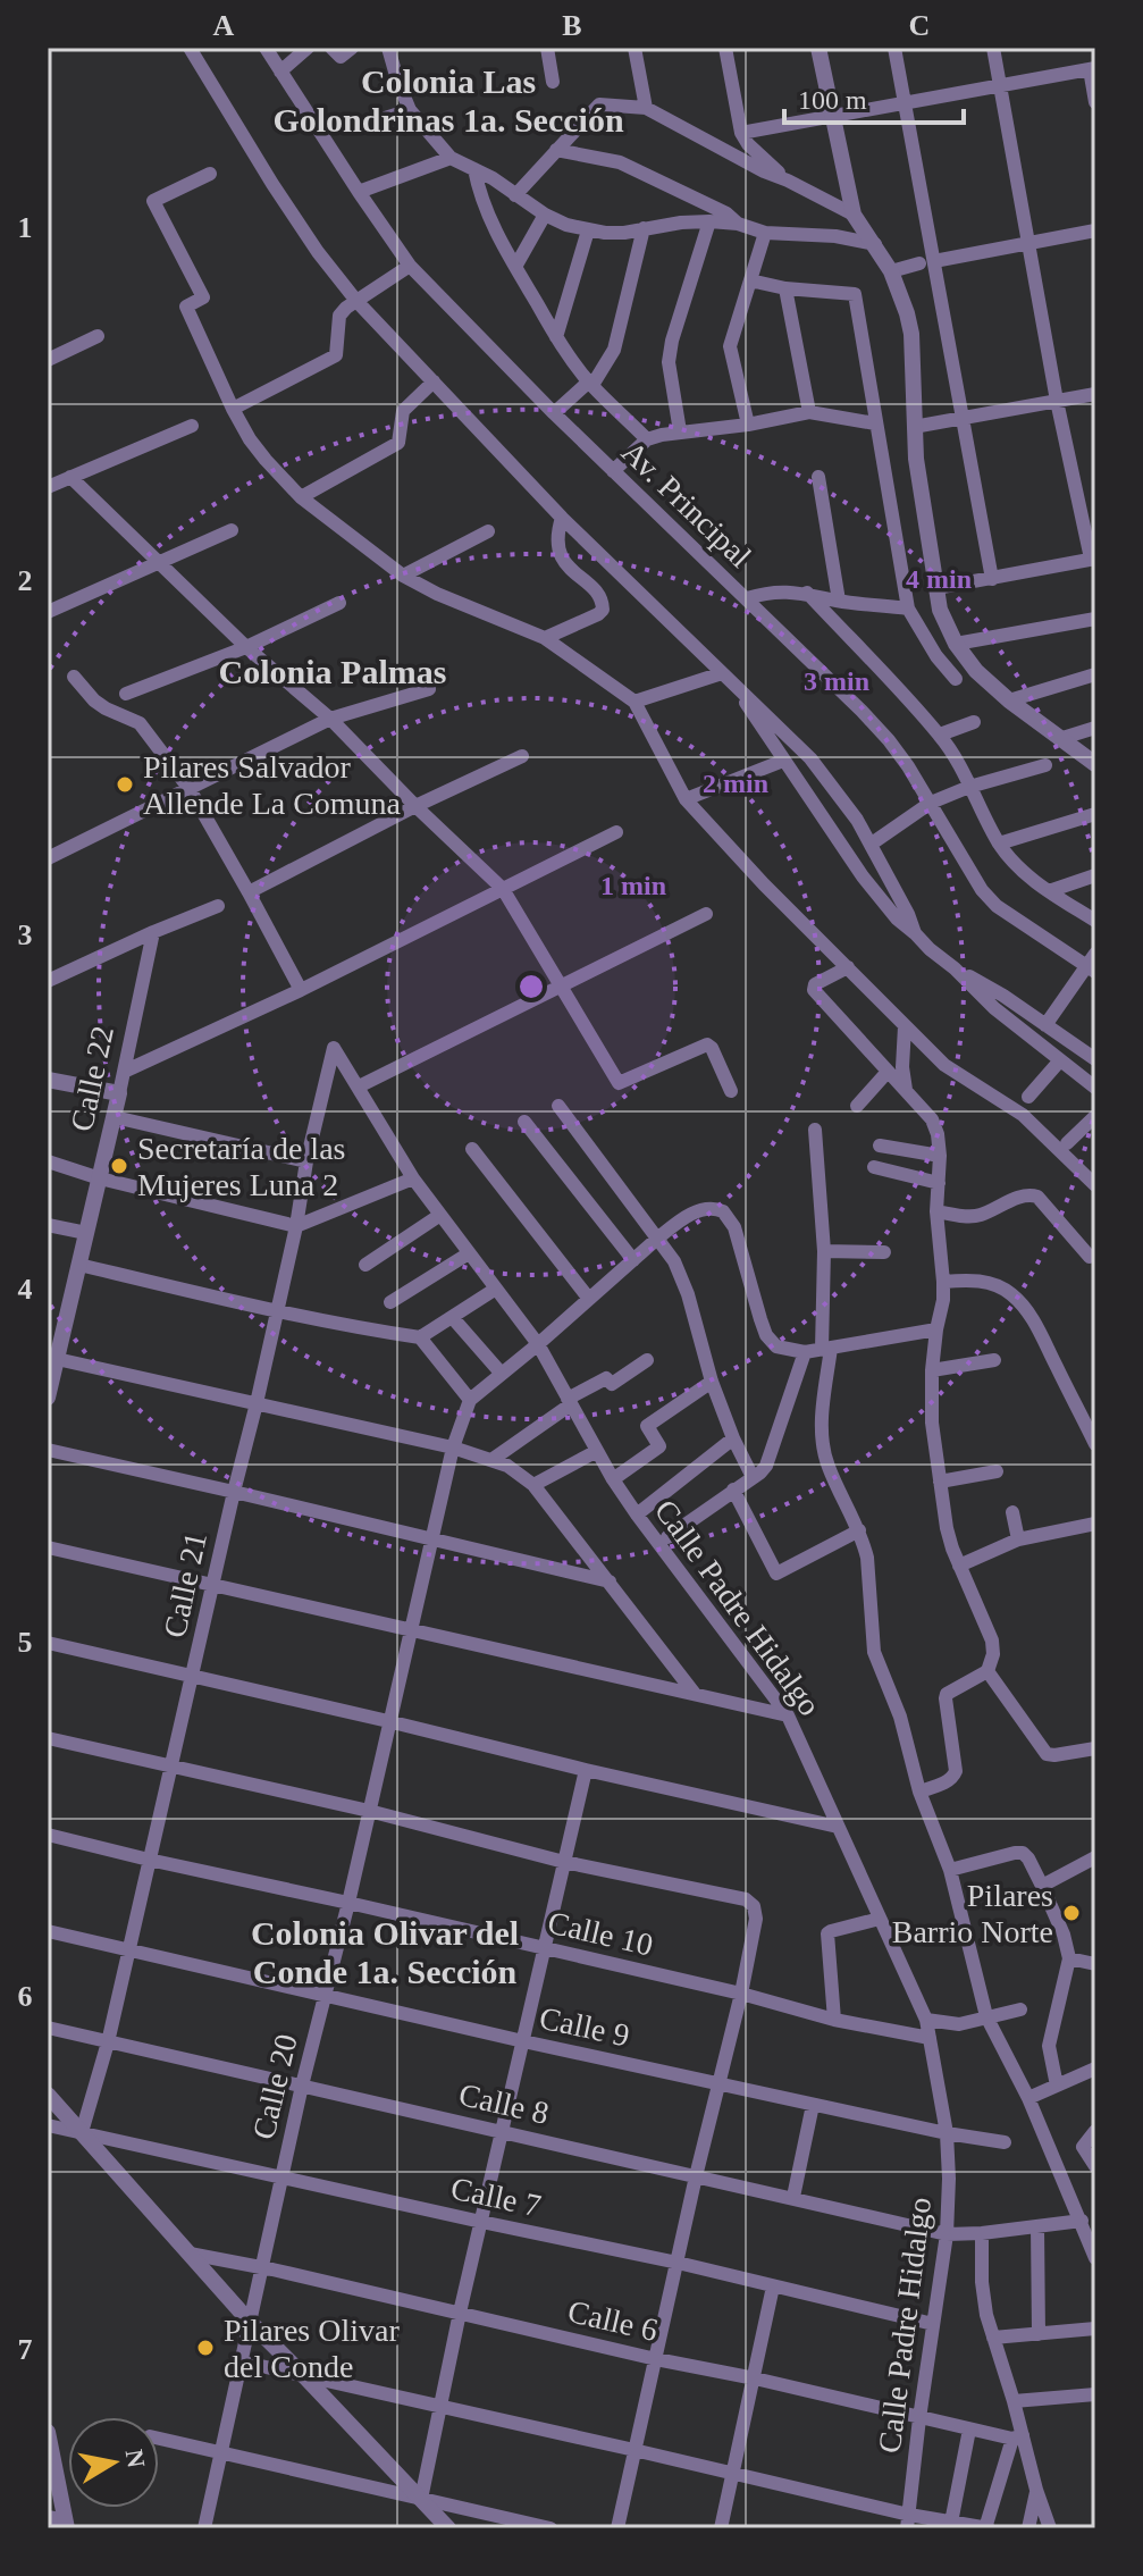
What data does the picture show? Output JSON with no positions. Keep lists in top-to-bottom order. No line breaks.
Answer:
{"streets":{"street":["Av. Principal","Calle 22","Calle 21","Calle Padre Hidalgo","Calle 10","Calle 9","Calle 20","Calle 8","Calle 7","Calle 6"]},"crossings":[["Calle 21","Calle Padre Hidalgo"],["Calle 21","Calle 10"],["Calle 21","Calle 9"],["Calle 21","Calle 8"],["Calle 21","Calle 7"],["Calle Padre Hidalgo","Calle 10"],["Calle Padre Hidalgo","Calle 9"],["Calle Padre Hidalgo","Calle 8"],["Calle Padre Hidalgo","Calle 7"],["Calle Padre Hidalgo","Calle 6"],["Calle 10","Calle 20"],["Calle 9","Calle 20"],["Calle 20","Calle 8"],["Calle 20","Calle 7"],["Calle 20","Calle 6"]],"districts":["Colonia Las Golondrinas 1a. Sección","Colonia Palmas","Colonia Olivar del Conde 1a. Sección"],"places":["Pilares Salvador Allende La Comuna","Secretaría de las Mujeres Luna 2","Pilares Barrio Norte","Pilares Olivar del Conde"],"scale_bar":"100 m","north":"right","grid":{"columns":["A","B","C"],"rows":["1","2","3","4","5","6","7"]},"rings":["4 min","3 min","2 min","1 min"]}
